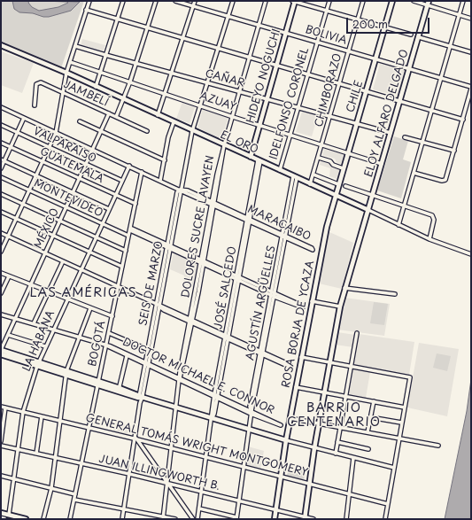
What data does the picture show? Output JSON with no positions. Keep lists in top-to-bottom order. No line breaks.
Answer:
{"streets":{"main road":["HIDEYO NOGUCHI","CHILE","ELOY ALFARO DELGADO","EL ORO","ROSA BORJA DE YCAZA"],"street":["BOLIVIA","CAÑAR","CHIMBORAZO","JAMBELÍ","AZUAY","IDELFONSO CORONEL","VALPARAISO","GUATEMALA","MONTEVIDEO","MARACAIBO","DOLORES SUCRE LAVAYEN","MÉXICO","SEIS DE MARZO","JOSÉ SALCEDO","AGUSTÍN ARGÜELLES","LA HABANA","BOGOTÁ","DOCTOR MICHAEL E. CONNOR","GENERAL TOMÁS WRIGHT MONTGOMERY","JUAN ILLINGWORTH B."]},"crossings":[["BOLIVIA","HIDEYO NOGUCHI"],["BOLIVIA","CHIMBORAZO"],["BOLIVIA","CHILE"],["BOLIVIA","IDELFONSO CORONEL"],["BOLIVIA","ELOY ALFARO DELGADO"],["BOLIVIA","DOLORES SUCRE LAVAYEN"],["BOLIVIA","SEIS DE MARZO"],["HIDEYO NOGUCHI","CAÑAR"],["HIDEYO NOGUCHI","AZUAY"],["HIDEYO NOGUCHI","EL ORO"],["CAÑAR","CHIMBORAZO"],["CAÑAR","CHILE"],["CAÑAR","IDELFONSO CORONEL"],["CAÑAR","ELOY ALFARO DELGADO"],["CAÑAR","DOLORES SUCRE LAVAYEN"],["CAÑAR","SEIS DE MARZO"],["CHIMBORAZO","AZUAY"],["CHIMBORAZO","EL ORO"],["JAMBELÍ","MÉXICO"],["CHILE","AZUAY"],["CHILE","EL ORO"],["CHILE","ROSA BORJA DE YCAZA"],["AZUAY","IDELFONSO CORONEL"],["AZUAY","ELOY ALFARO DELGADO"],["AZUAY","DOLORES SUCRE LAVAYEN"],["AZUAY","SEIS DE MARZO"],["IDELFONSO CORONEL","EL ORO"],["ELOY ALFARO DELGADO","EL ORO"],["ELOY ALFARO DELGADO","GENERAL TOMÁS WRIGHT MONTGOMERY"],["ELOY ALFARO DELGADO","JUAN ILLINGWORTH B."],["EL ORO","DOLORES SUCRE LAVAYEN"],["EL ORO","SEIS DE MARZO"],["EL ORO","JOSÉ SALCEDO"],["EL ORO","AGUSTÍN ARGÜELLES"],["EL ORO","ROSA BORJA DE YCAZA"],["VALPARAISO","MÉXICO"],["VALPARAISO","LA HABANA"],["GUATEMALA","MÉXICO"],["GUATEMALA","LA HABANA"],["GUATEMALA","BOGOTÁ"],["MONTEVIDEO","MÉXICO"],["MONTEVIDEO","LA HABANA"],["MONTEVIDEO","BOGOTÁ"],["MARACAIBO","DOLORES SUCRE LAVAYEN"],["MARACAIBO","MÉXICO"],["MARACAIBO","SEIS DE MARZO"],["MARACAIBO","JOSÉ SALCEDO"],["MARACAIBO","AGUSTÍN ARGÜELLES"],["MARACAIBO","LA HABANA"],["MARACAIBO","BOGOTÁ"],["DOLORES SUCRE LAVAYEN","DOCTOR MICHAEL E. CONNOR"],["DOLORES SUCRE LAVAYEN","GENERAL TOMÁS WRIGHT MONTGOMERY"],["DOLORES SUCRE LAVAYEN","JUAN ILLINGWORTH B."],["MÉXICO","DOCTOR MICHAEL E. CONNOR"],["SEIS DE MARZO","DOCTOR MICHAEL E. CONNOR"],["SEIS DE MARZO","GENERAL TOMÁS WRIGHT MONTGOMERY"],["SEIS DE MARZO","JUAN ILLINGWORTH B."],["JOSÉ SALCEDO","DOCTOR MICHAEL E. CONNOR"],["JOSÉ SALCEDO","GENERAL TOMÁS WRIGHT MONTGOMERY"],["JOSÉ SALCEDO","JUAN ILLINGWORTH B."],["AGUSTÍN ARGÜELLES","DOCTOR MICHAEL E. CONNOR"],["AGUSTÍN ARGÜELLES","GENERAL TOMÁS WRIGHT MONTGOMERY"],["AGUSTÍN ARGÜELLES","JUAN ILLINGWORTH B."],["ROSA BORJA DE YCAZA","GENERAL TOMÁS WRIGHT MONTGOMERY"],["ROSA BORJA DE YCAZA","JUAN ILLINGWORTH B."],["LA HABANA","DOCTOR MICHAEL E. CONNOR"],["LA HABANA","GENERAL TOMÁS WRIGHT MONTGOMERY"],["LA HABANA","JUAN ILLINGWORTH B."],["BOGOTÁ","DOCTOR MICHAEL E. CONNOR"],["BOGOTÁ","GENERAL TOMÁS WRIGHT MONTGOMERY"],["BOGOTÁ","JUAN ILLINGWORTH B."]],"districts":["LAS AMÉRICAS","BARRIO CENTENARIO"],"scale_bar":"200 m"}
